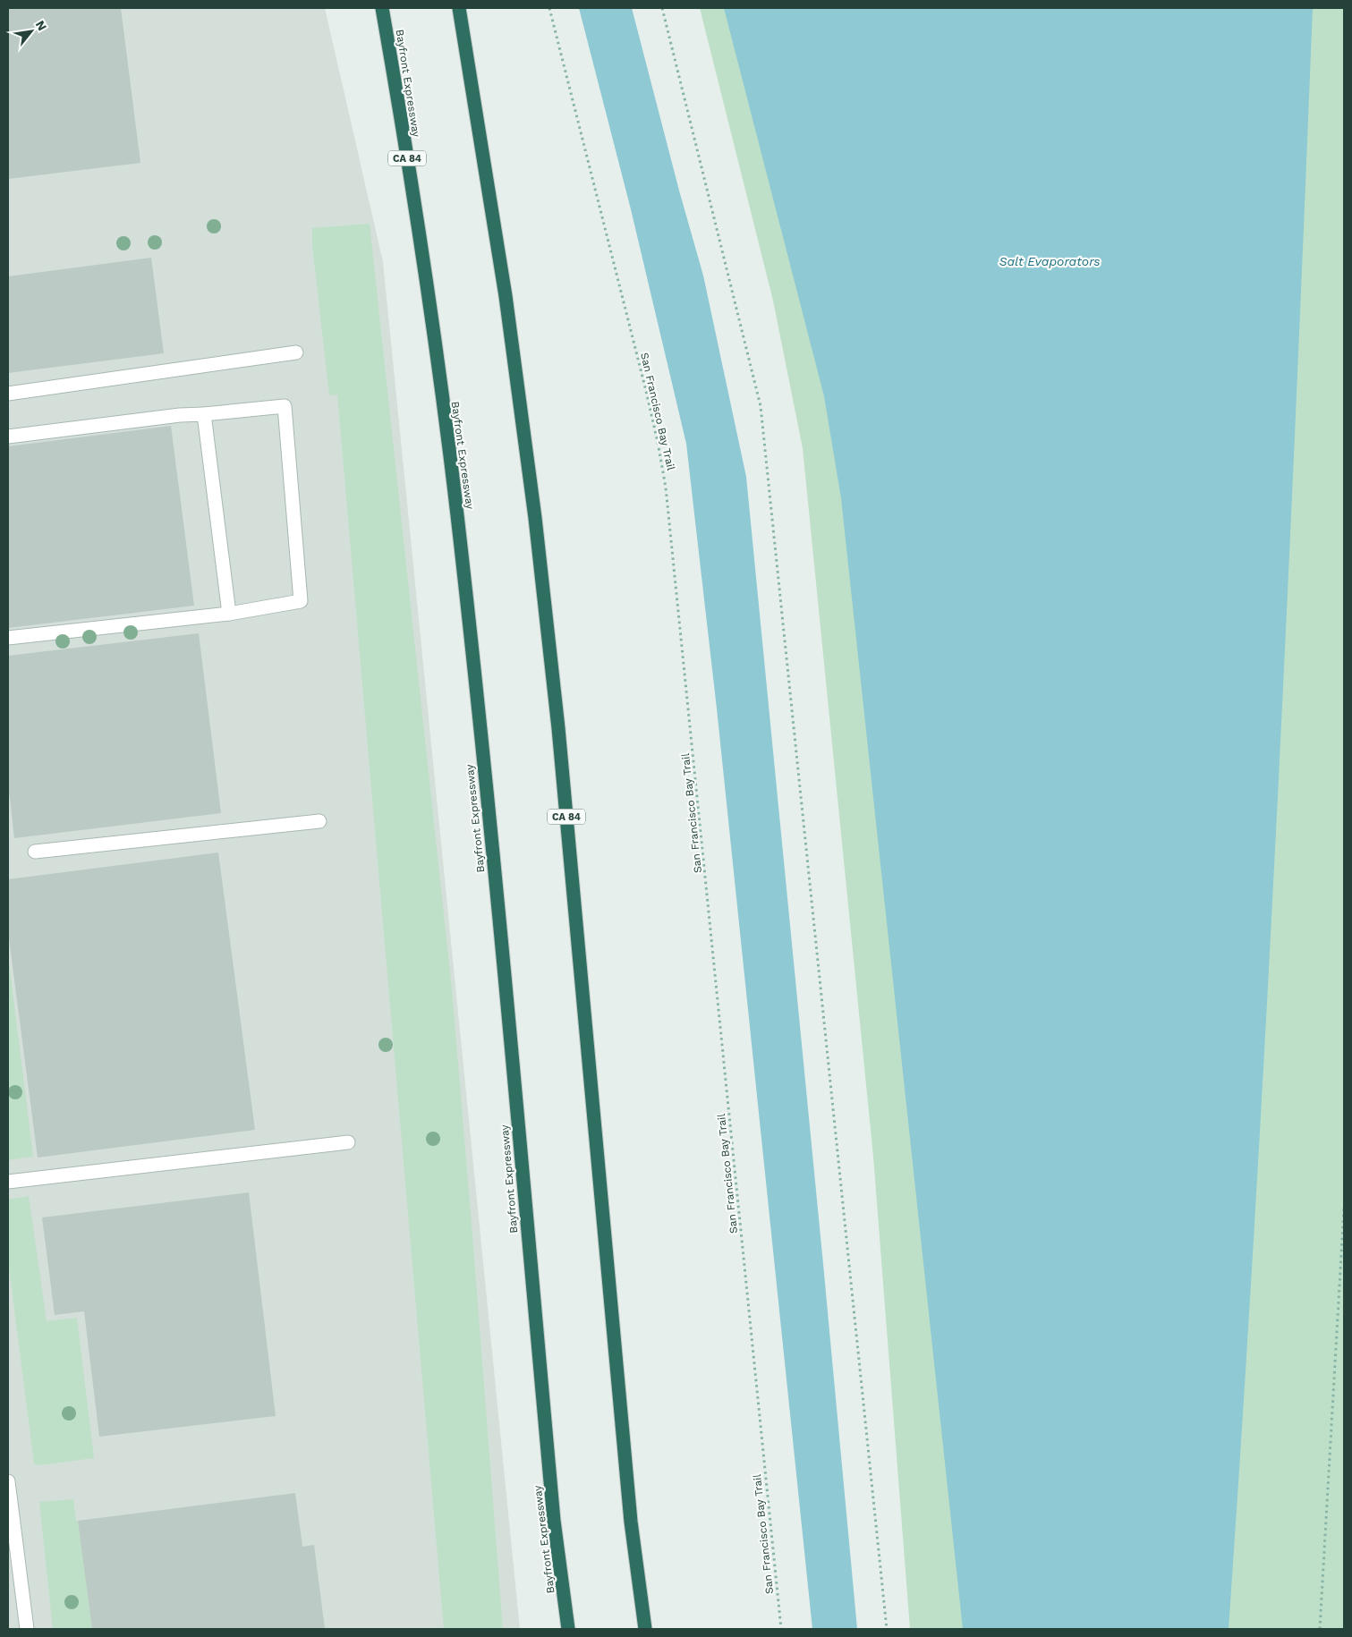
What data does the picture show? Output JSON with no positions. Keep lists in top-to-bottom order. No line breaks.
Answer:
{"streets":{"highway":["Bayfront Expressway","CA 84"],"path":["San Francisco Bay Trail"]},"water":["Salt Evaporators"],"north":"top right"}
